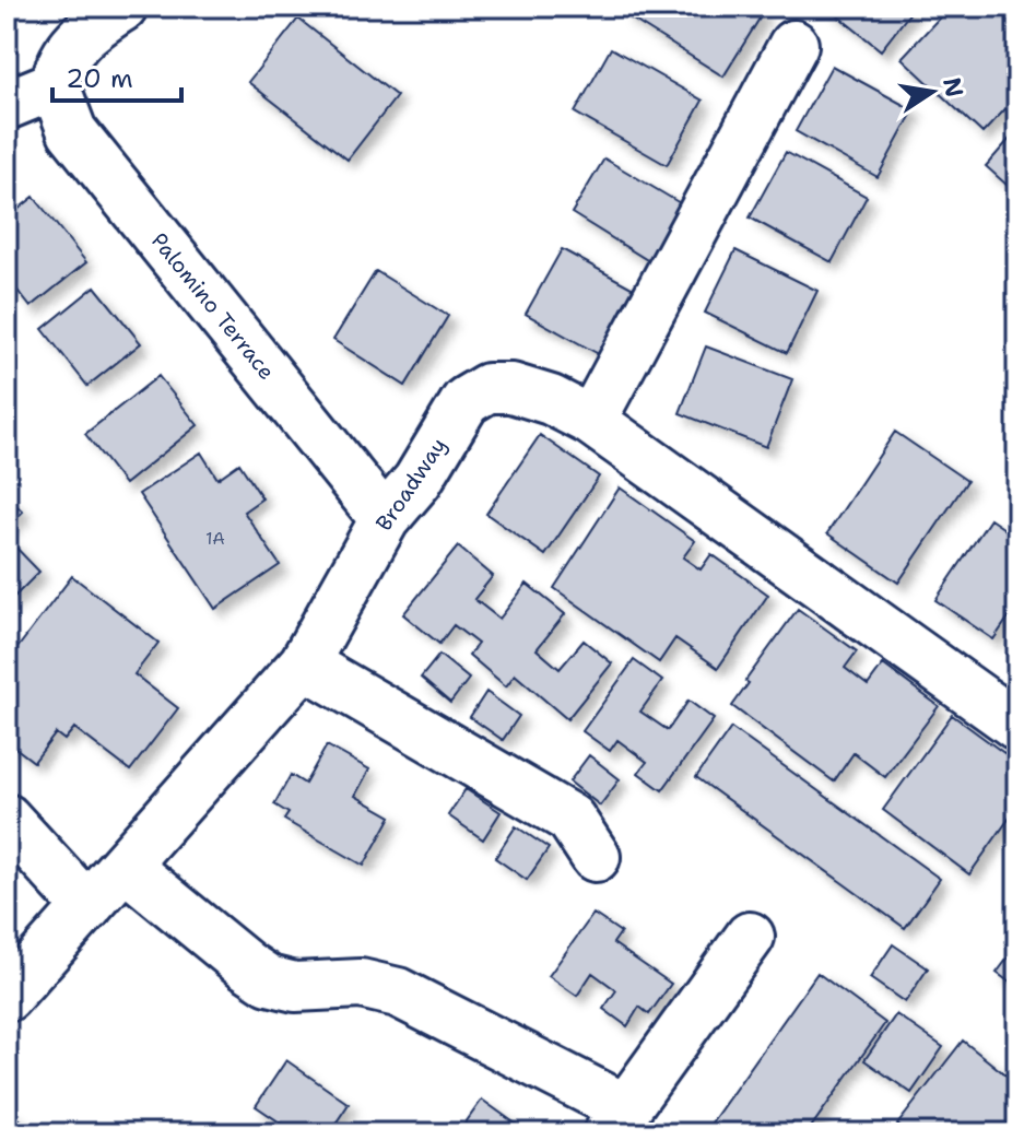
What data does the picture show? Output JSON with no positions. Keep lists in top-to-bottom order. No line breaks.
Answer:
{"streets":{"street":["Palomino Terrace","Broadway"]},"crossings":[["Palomino Terrace","Broadway"]],"house_numbers":["1A"],"scale_bar":"20 m","north":"right"}
